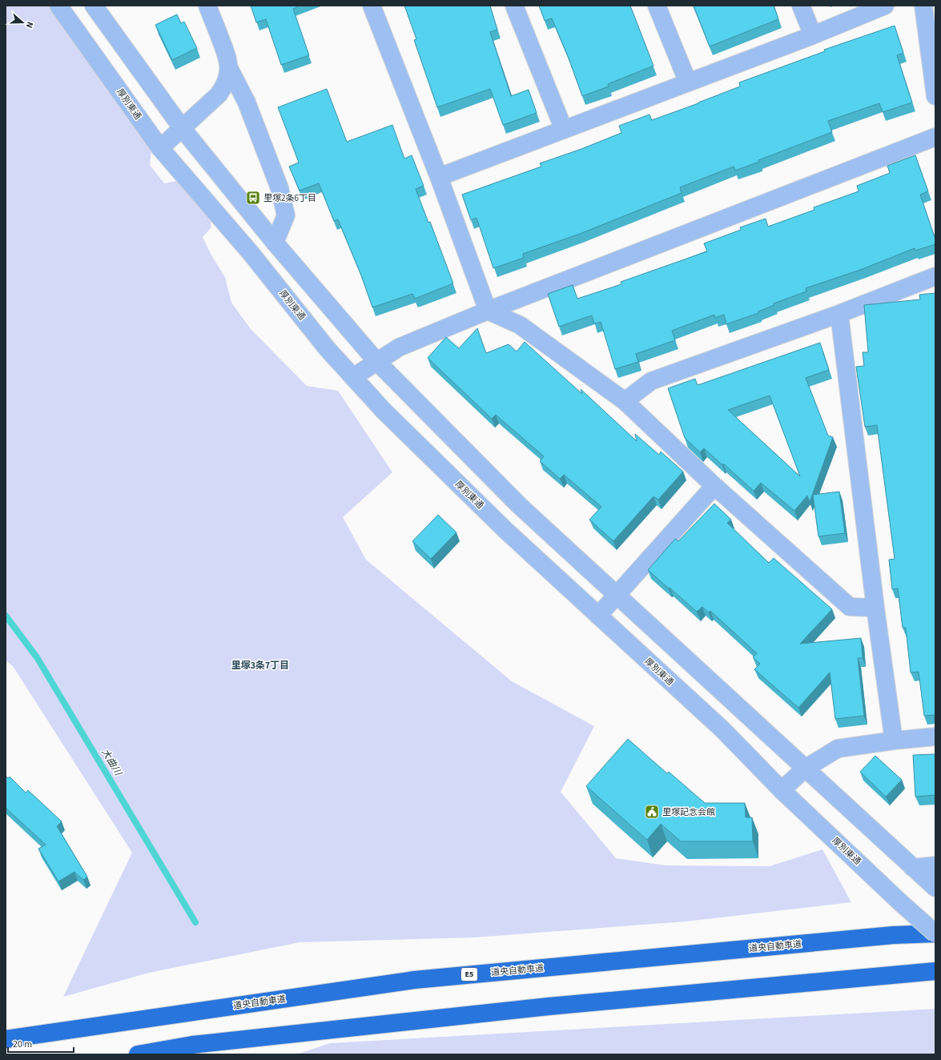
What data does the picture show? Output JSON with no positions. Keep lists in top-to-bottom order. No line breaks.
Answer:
{"streets":{"highway":["道央自動車道","E5"],"street":["厚別東通"]},"crossings":[["厚別東通","道央自動車道"]],"districts":["里塚3条7丁目"],"water":["大曲川"],"places":{"bus stop":["里塚2条6丁目"],"public building":["里塚記念会館"]},"scale_bar":"20 m","north":"right"}
